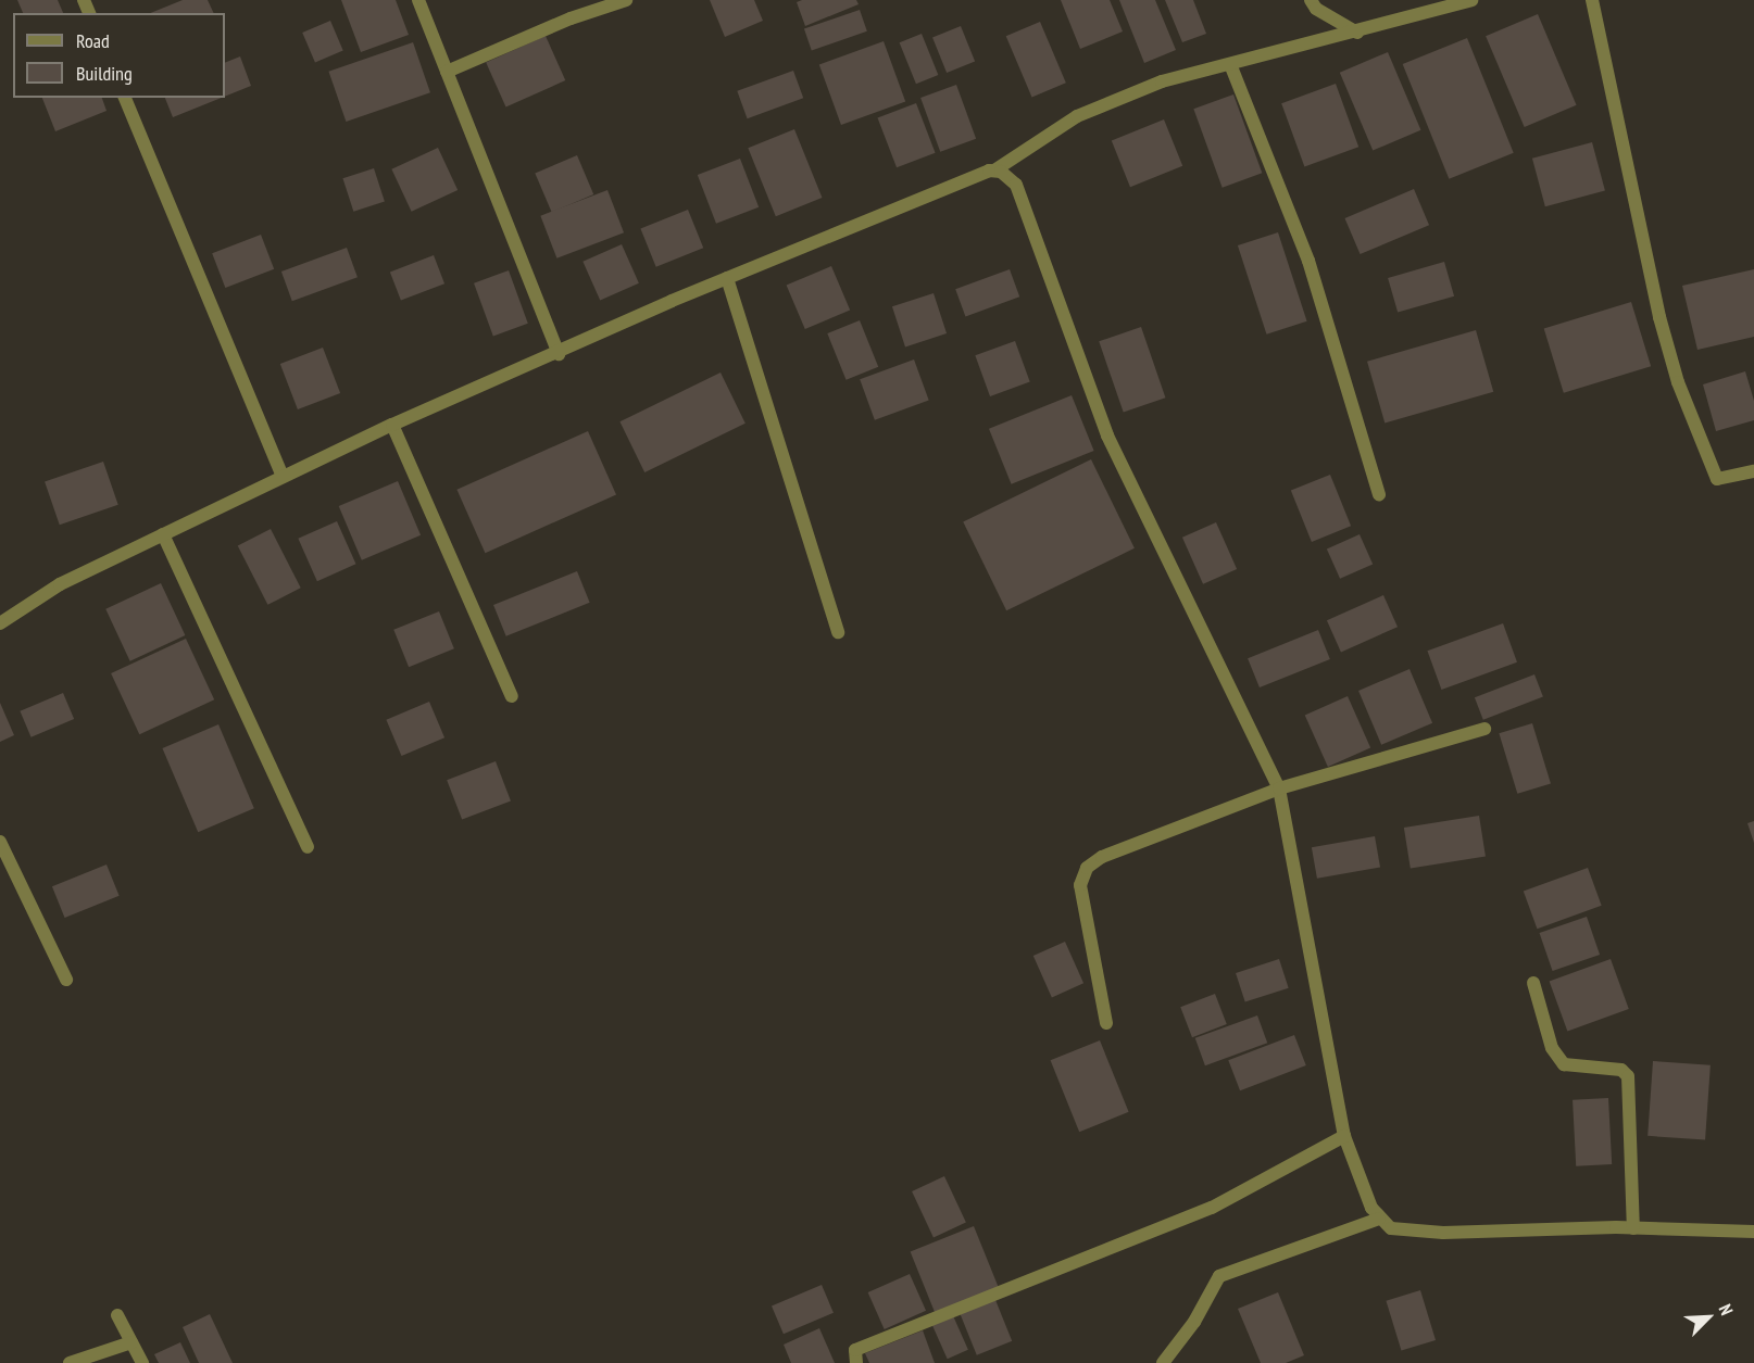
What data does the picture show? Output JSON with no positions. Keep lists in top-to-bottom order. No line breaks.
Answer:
{"legend":["Road","Building"],"north":"top right"}
